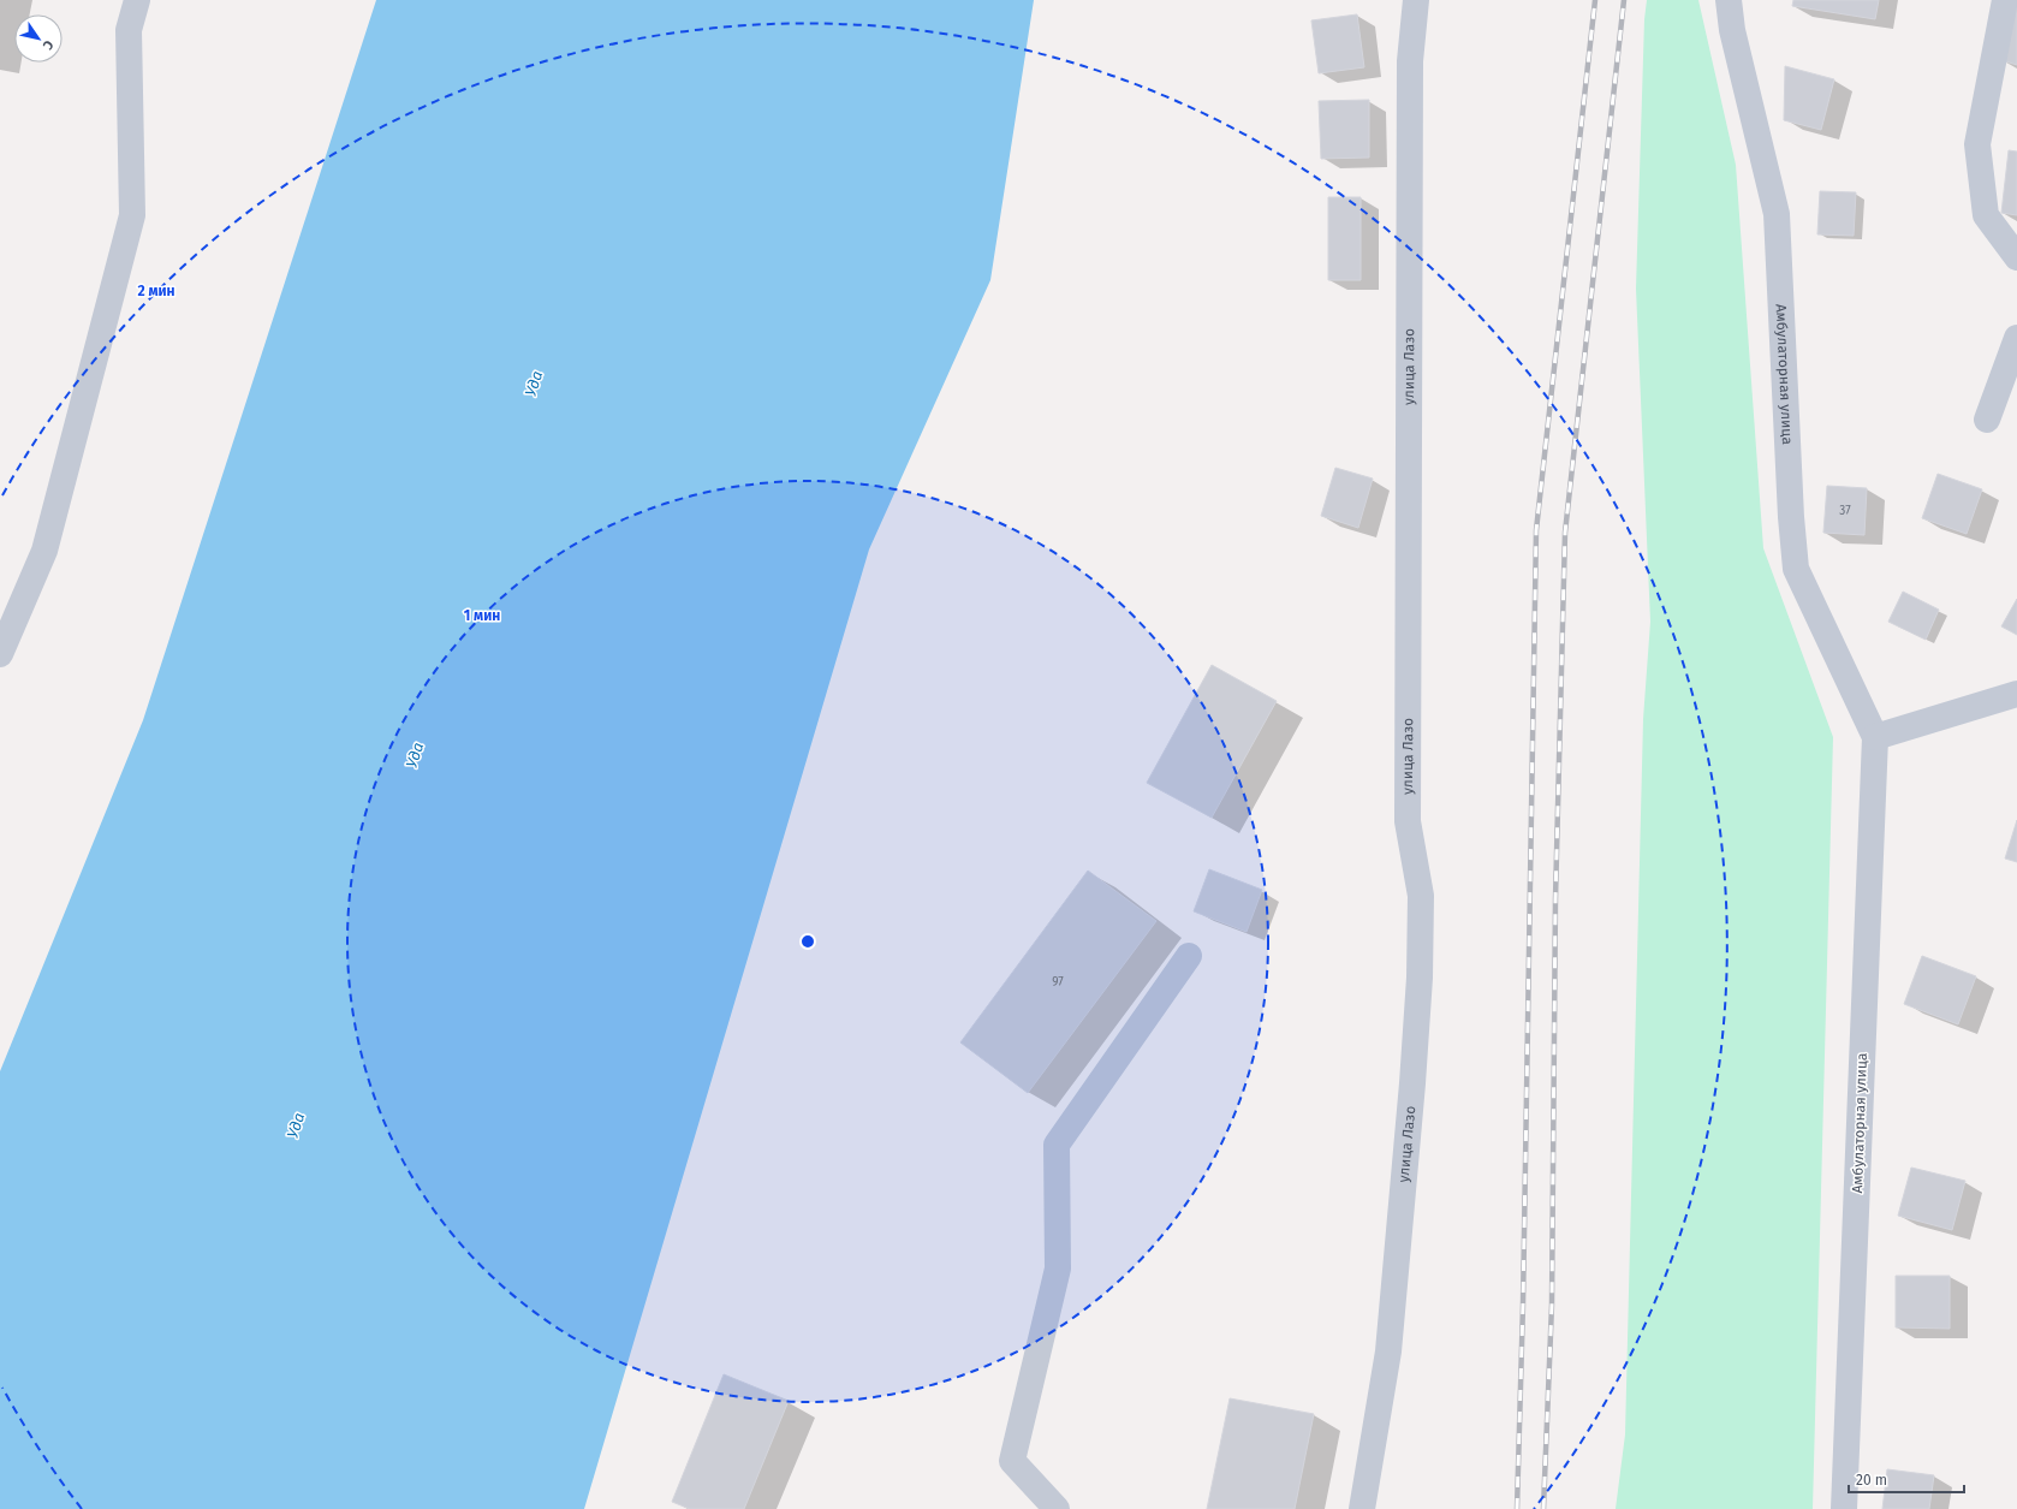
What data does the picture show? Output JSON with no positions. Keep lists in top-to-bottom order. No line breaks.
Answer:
{"streets":{"street":["улица Лазо","Амбулаторная улица"]},"water":["Уда"],"house_numbers":["37","97"],"scale_bar":"20 m","north":"bottom right","rings":["2 мин","1 мин"]}
